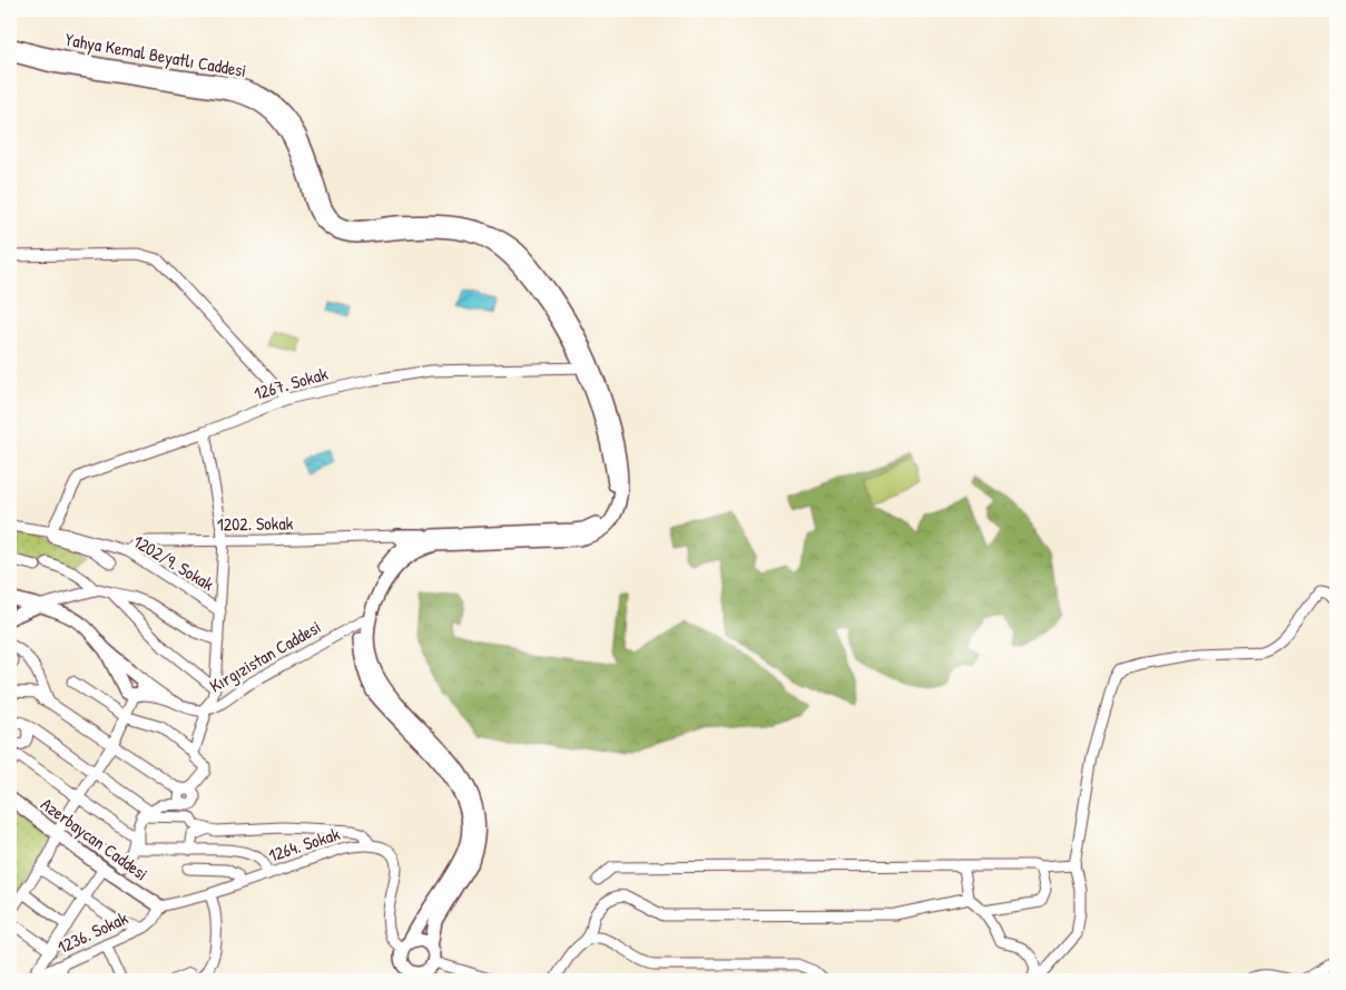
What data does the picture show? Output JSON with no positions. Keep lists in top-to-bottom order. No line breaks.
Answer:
{"streets":{"main road":["Yahya Kemal Beyatlı Caddesi","Kırgızistan Caddesi","Azerbaycan Caddesi"],"street":["1267. Sokak","1202. Sokak","1202/9. Sokak","1264. Sokak","1236. Sokak"]},"crossings":[["Yahya Kemal Beyatlı Caddesi","1267. Sokak"],["Yahya Kemal Beyatlı Caddesi","Kırgızistan Caddesi"],["1267. Sokak","1202/9. Sokak"],["1202. Sokak","1202/9. Sokak"],["Kırgızistan Caddesi","Azerbaycan Caddesi"],["Azerbaycan Caddesi","1264. Sokak"],["Azerbaycan Caddesi","1236. Sokak"],["1264. Sokak","1236. Sokak"]]}
